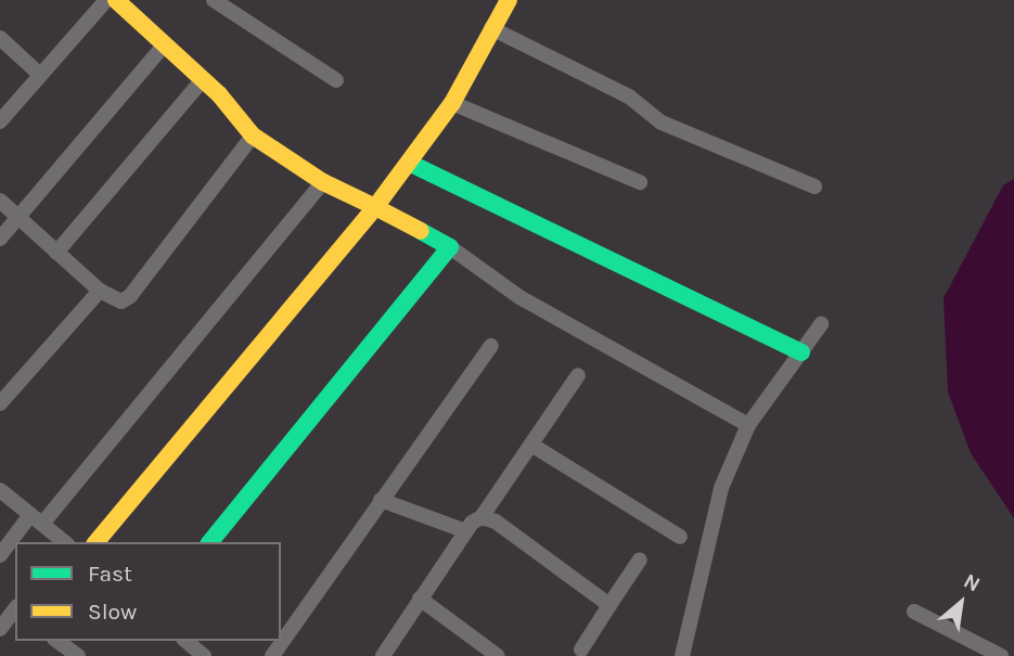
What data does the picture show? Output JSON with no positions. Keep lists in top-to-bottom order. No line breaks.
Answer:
{"legend":["Fast","Slow"],"north":"top right"}
